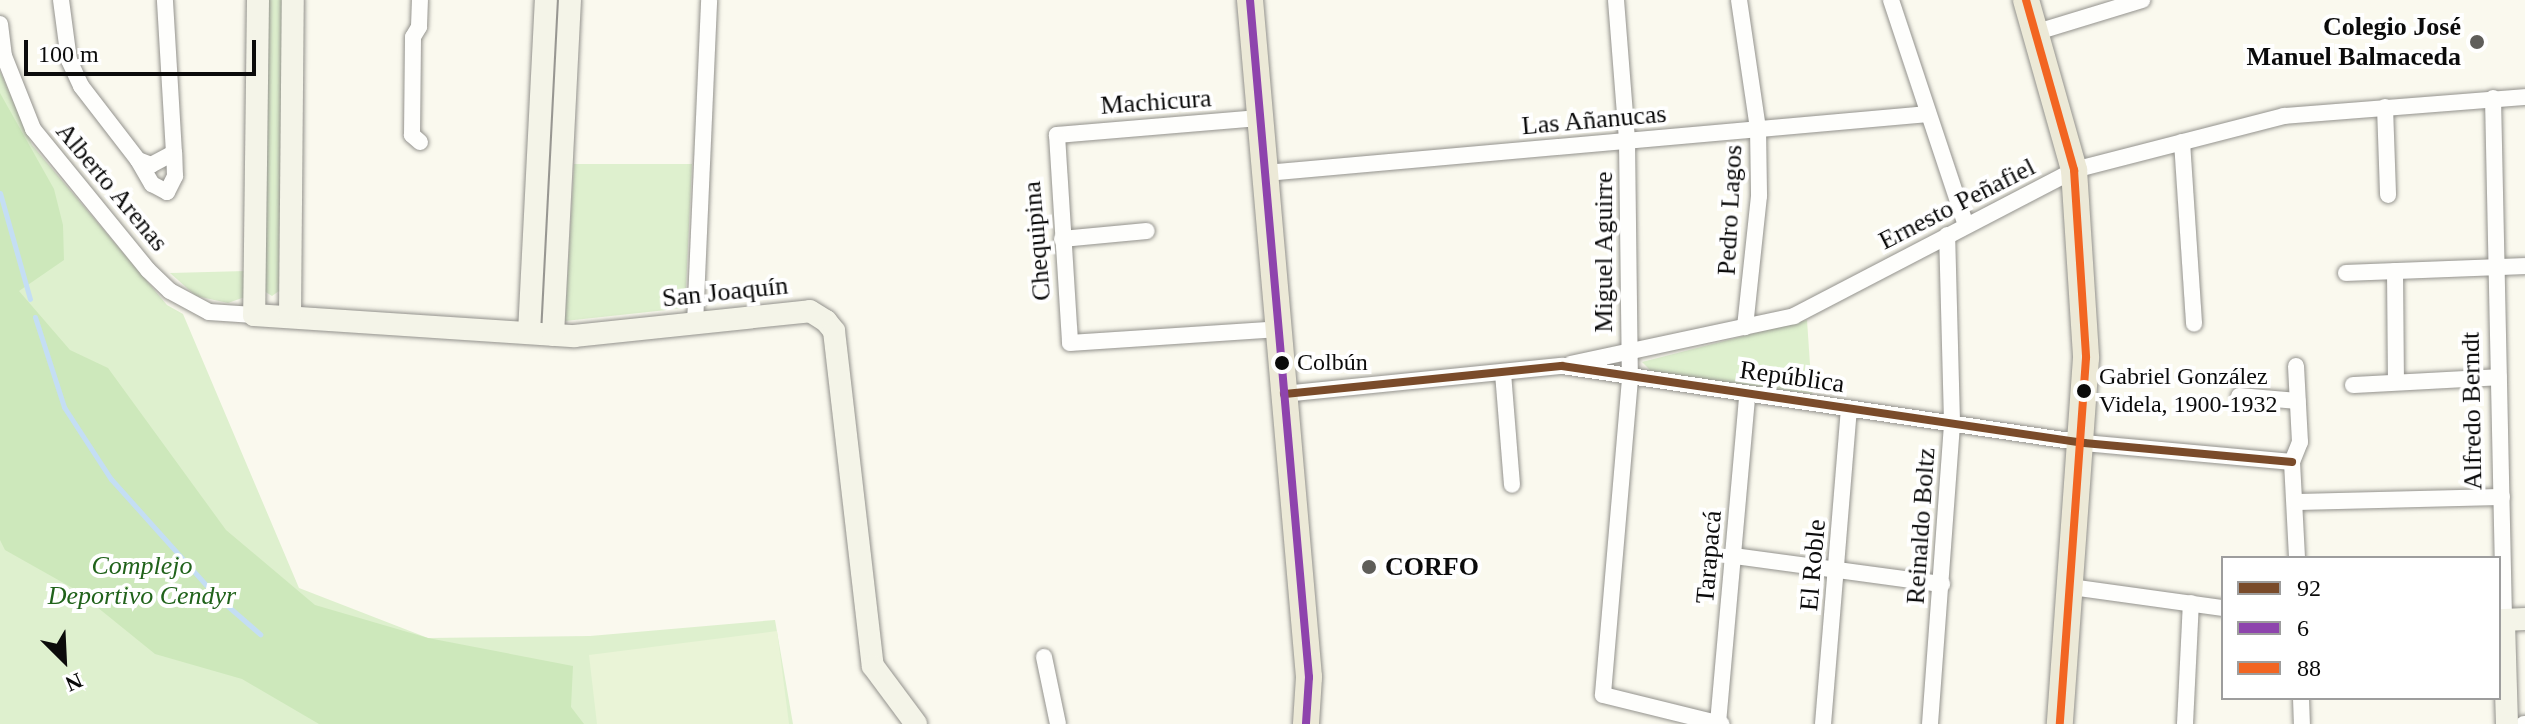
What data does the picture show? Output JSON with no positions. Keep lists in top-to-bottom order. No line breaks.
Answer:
{"streets":{"main road":["San Joaquín","Alfredo Berndt"],"street":["Machicura","Las Añanucas","Alberto Arenas","Ernesto Peñafiel","Pedro Lagos","Chequipina","Miguel Aguirre","República","Reinaldo Boltz","Tarapacá","El Roble"]},"crossings":[["Machicura","Chequipina"],["Las Añanucas","Pedro Lagos"],["Las Añanucas","Miguel Aguirre"],["Alberto Arenas","San Joaquín"],["Ernesto Peñafiel","Pedro Lagos"],["Ernesto Peñafiel","Miguel Aguirre"],["Ernesto Peñafiel","República"],["Ernesto Peñafiel","Alfredo Berndt"],["Ernesto Peñafiel","Reinaldo Boltz"],["Miguel Aguirre","República"],["Miguel Aguirre","Tarapacá"],["República","Reinaldo Boltz"],["República","Tarapacá"],["República","El Roble"]],"parks":["Complejo Deportivo Cendyr"],"places":["Colegio José Manuel Balmaceda","Colbún","Gabriel González Videla, 1900-1932","CORFO"],"lines":["transit line 6","transit line 88","transit line 92"],"legend":["92","6","88"],"scale_bar":"100 m","north":"bottom right"}
